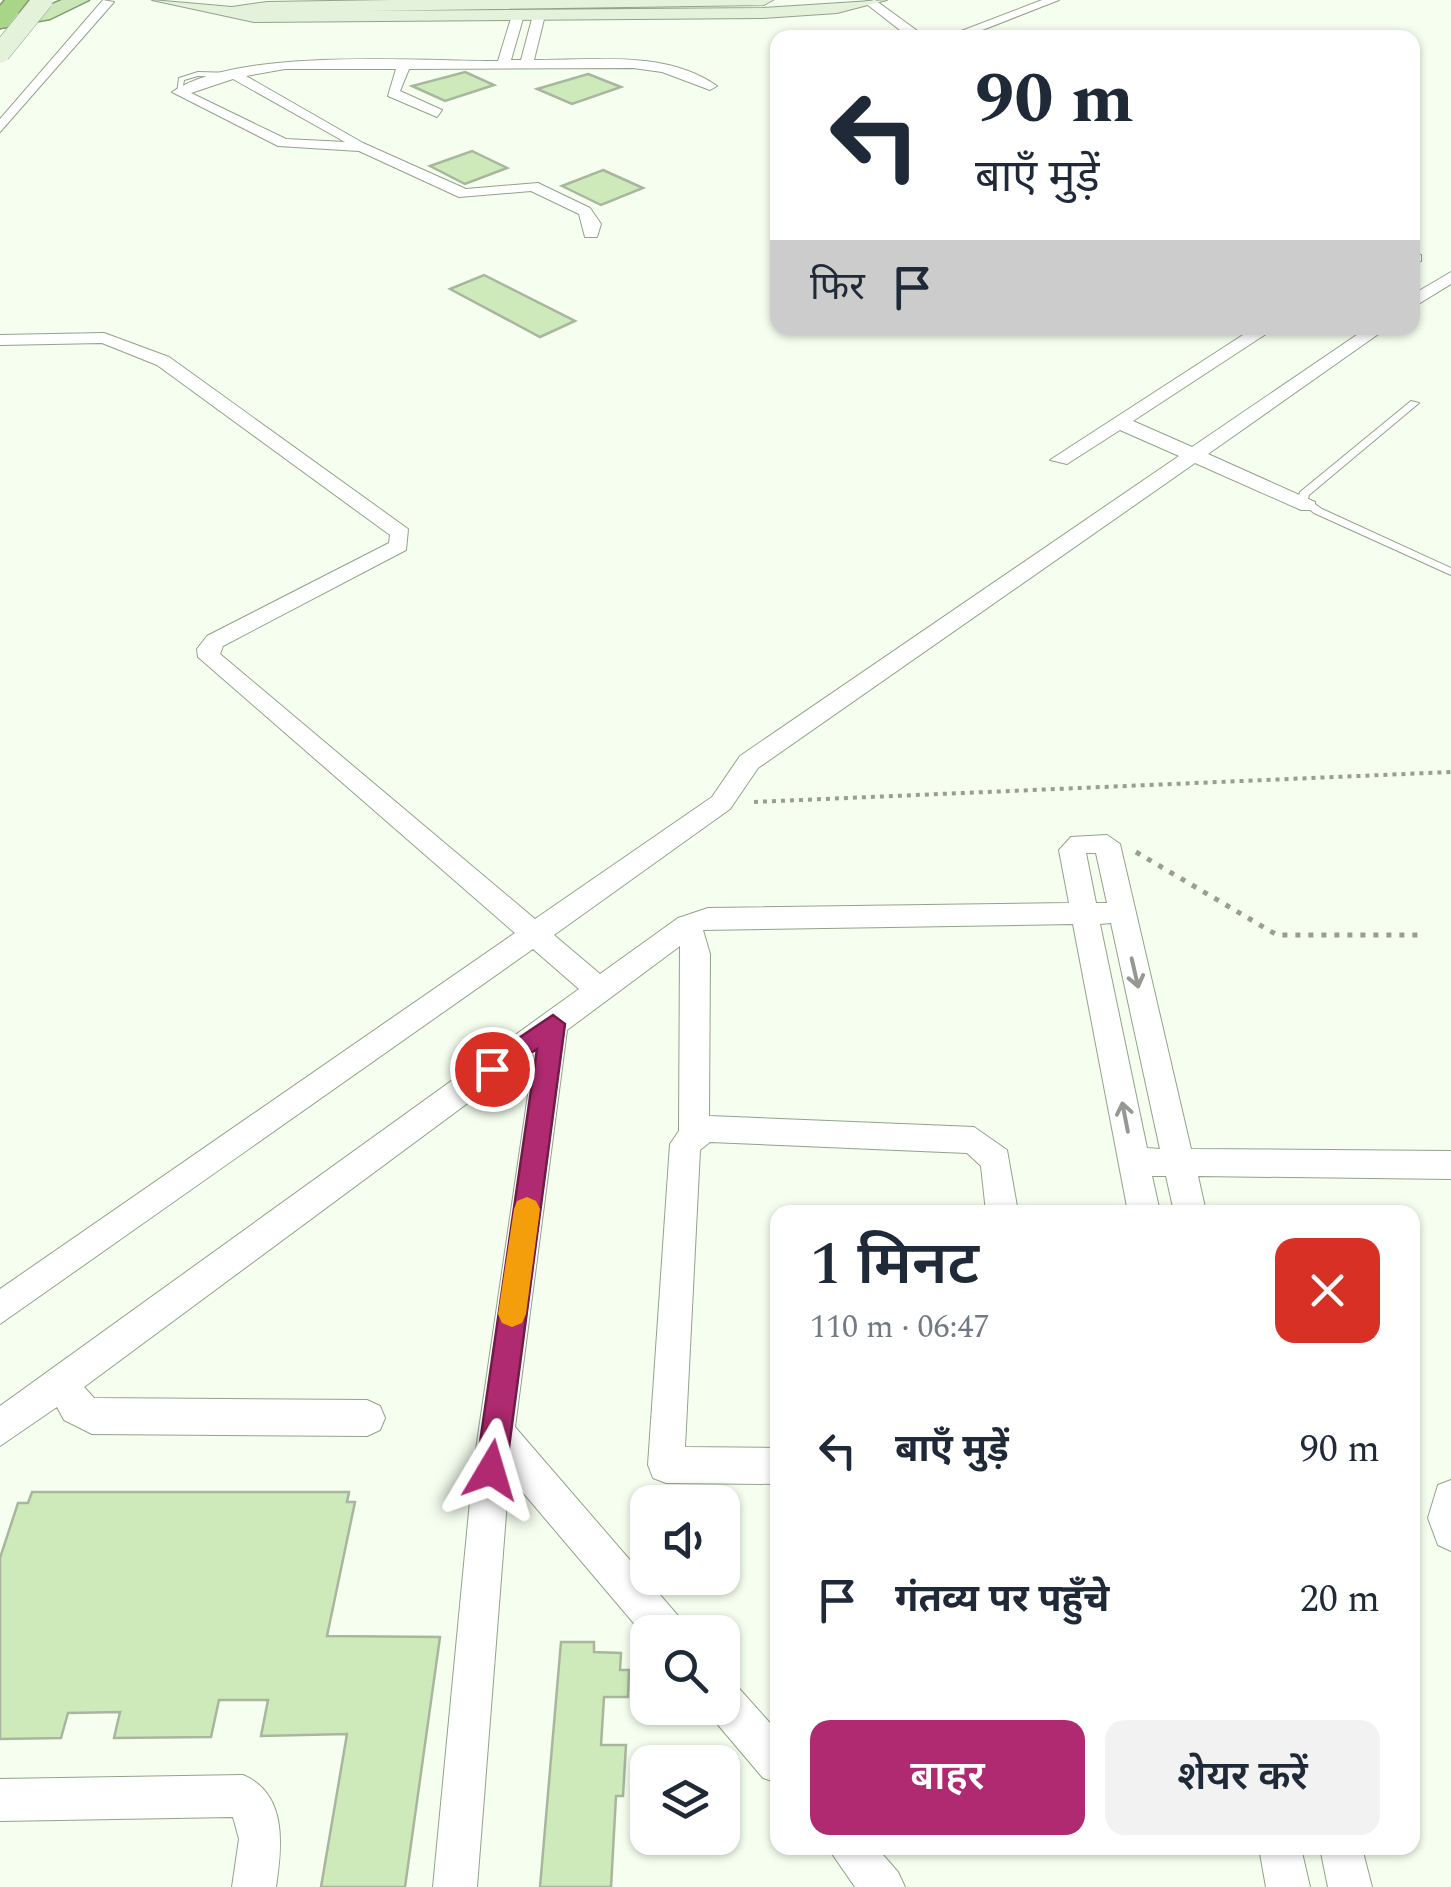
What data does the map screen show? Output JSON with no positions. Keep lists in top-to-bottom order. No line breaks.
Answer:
{"page":{"turn":["90 m","बाएँ मुड़ें"],"then":"फिर","heading":["1 मिनट","110 m · 06:47"],"list":[{"name":"बाएँ मुड़ें","value":"90 m"},{"name":"गंतव्य पर पहुँचे","value":"20 m"}],"buttons":["बाहर","शेयर करें"]}}
